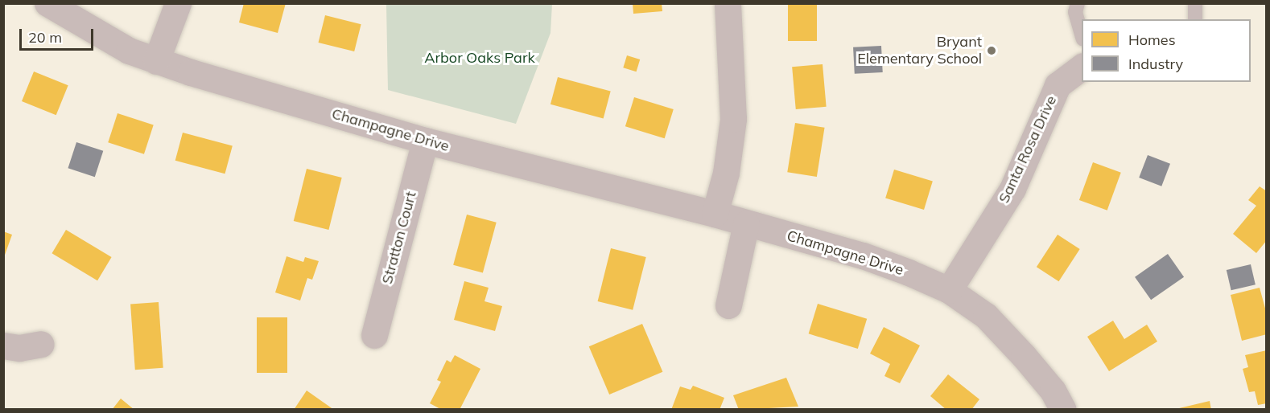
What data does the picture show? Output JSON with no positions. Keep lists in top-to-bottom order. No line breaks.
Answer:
{"streets":{"street":["Champagne Drive","Santa Rosa Drive","Stratton Court"]},"crossings":[["Champagne Drive","Santa Rosa Drive"],["Champagne Drive","Stratton Court"]],"parks":["Arbor Oaks Park"],"places":["Bryant Elementary School"],"legend":["Homes","Industry"],"scale_bar":"20 m"}
